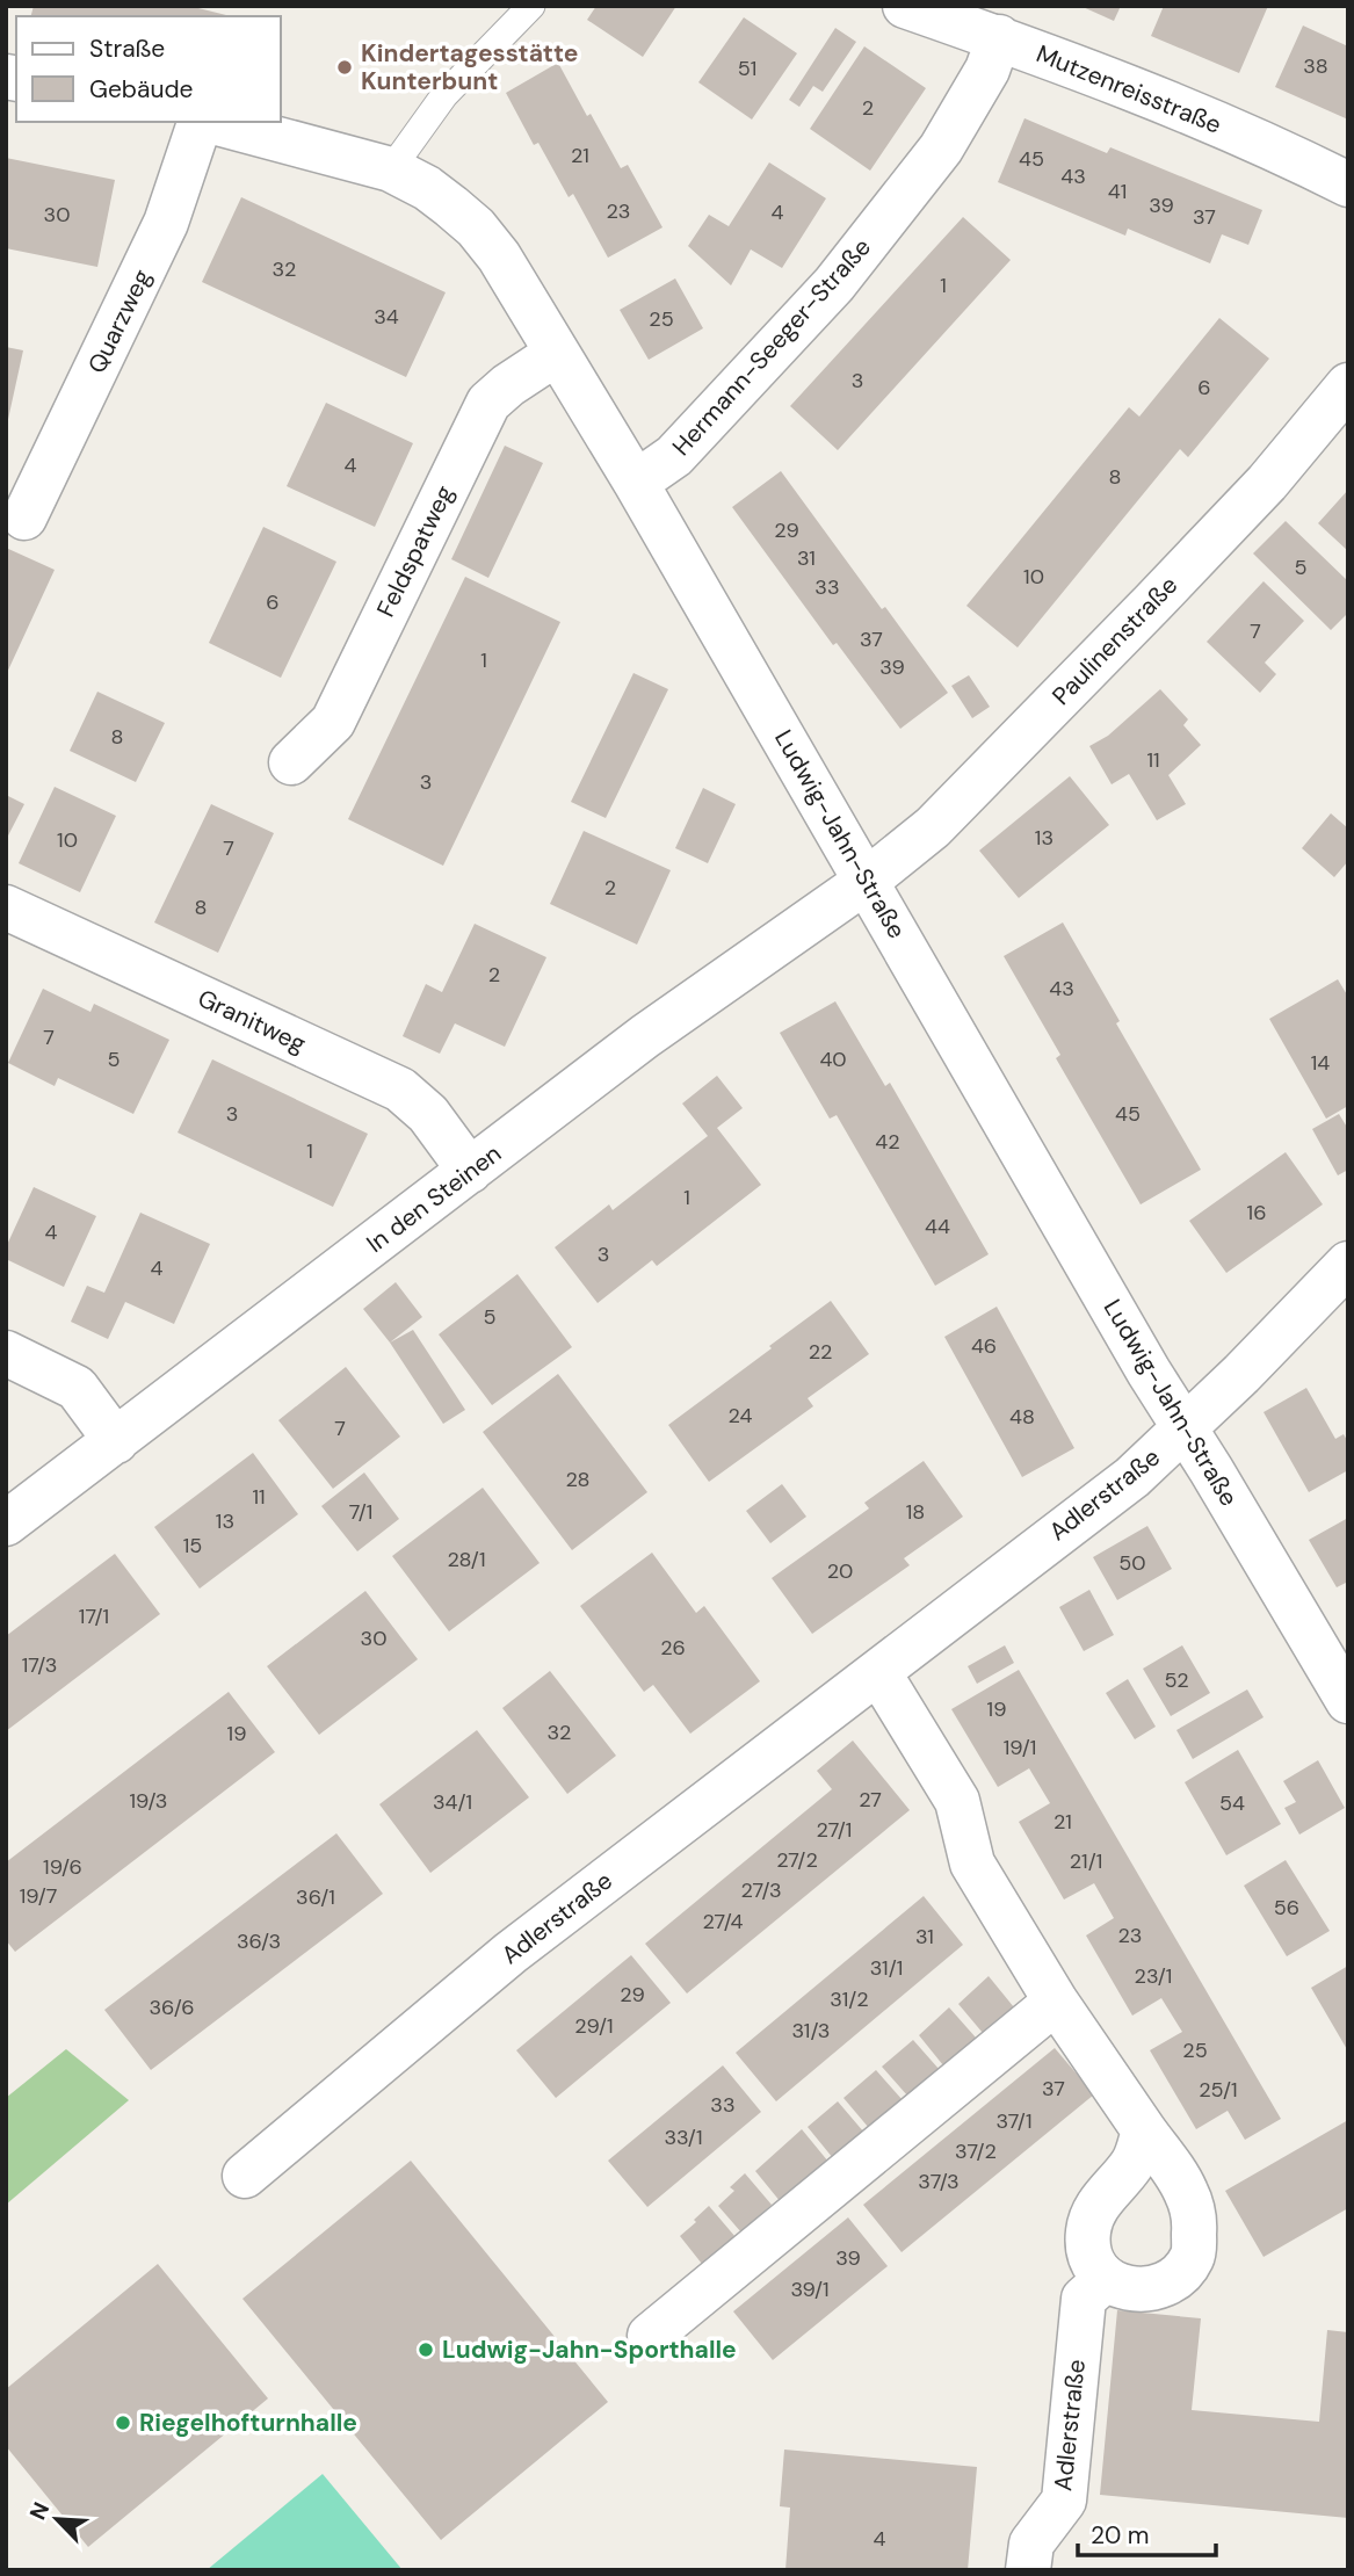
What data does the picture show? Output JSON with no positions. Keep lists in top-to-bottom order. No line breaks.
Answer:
{"streets":{"street":["Mutzenreisstraße","Quarzweg","Hermann-Seeger-Straße","Feldspatweg","Paulinenstraße","Ludwig-Jahn-Straße","Granitweg","In den Steinen","Adlerstraße"]},"crossings":[["Mutzenreisstraße","Hermann-Seeger-Straße"],["Hermann-Seeger-Straße","Ludwig-Jahn-Straße"],["Feldspatweg","Ludwig-Jahn-Straße"],["Paulinenstraße","Ludwig-Jahn-Straße"],["Paulinenstraße","In den Steinen"],["Ludwig-Jahn-Straße","In den Steinen"],["Ludwig-Jahn-Straße","Adlerstraße"],["Granitweg","In den Steinen"]],"places":["Kindertagesstätte Kunterbunt","Ludwig-Jahn-Sporthalle","Riegelhofturnhalle"],"house_numbers":["38","51","2","21","45","43","41","39","23","4","30","37","32","1","34","25","3","6","4","8","29","31","5","10","33","6","7","37","1","39","8","11","3","13","10","7","2","8","2","43","7","5","40","14","3","45","42","1","1","16","44","4","3","4","5","46","22","24","48","7","28","11","7/1","18","13","15","28/1","50","20","17/1","30","26","17/3","52","19","32","19","19/1","27","19/3","34/1","54","21","27/1","27/2","21/1","19/6","27/3","19/7","36/1","56","27/4","23","31","36/3","31/1","23/1","29","31/2","36/6","29/1","31/3","25","37","25/1","33","37/1","33/1","37/2","37/3","39","39/1","4"],"legend":["Straße","Gebäude"],"scale_bar":"20 m","north":"top left"}
